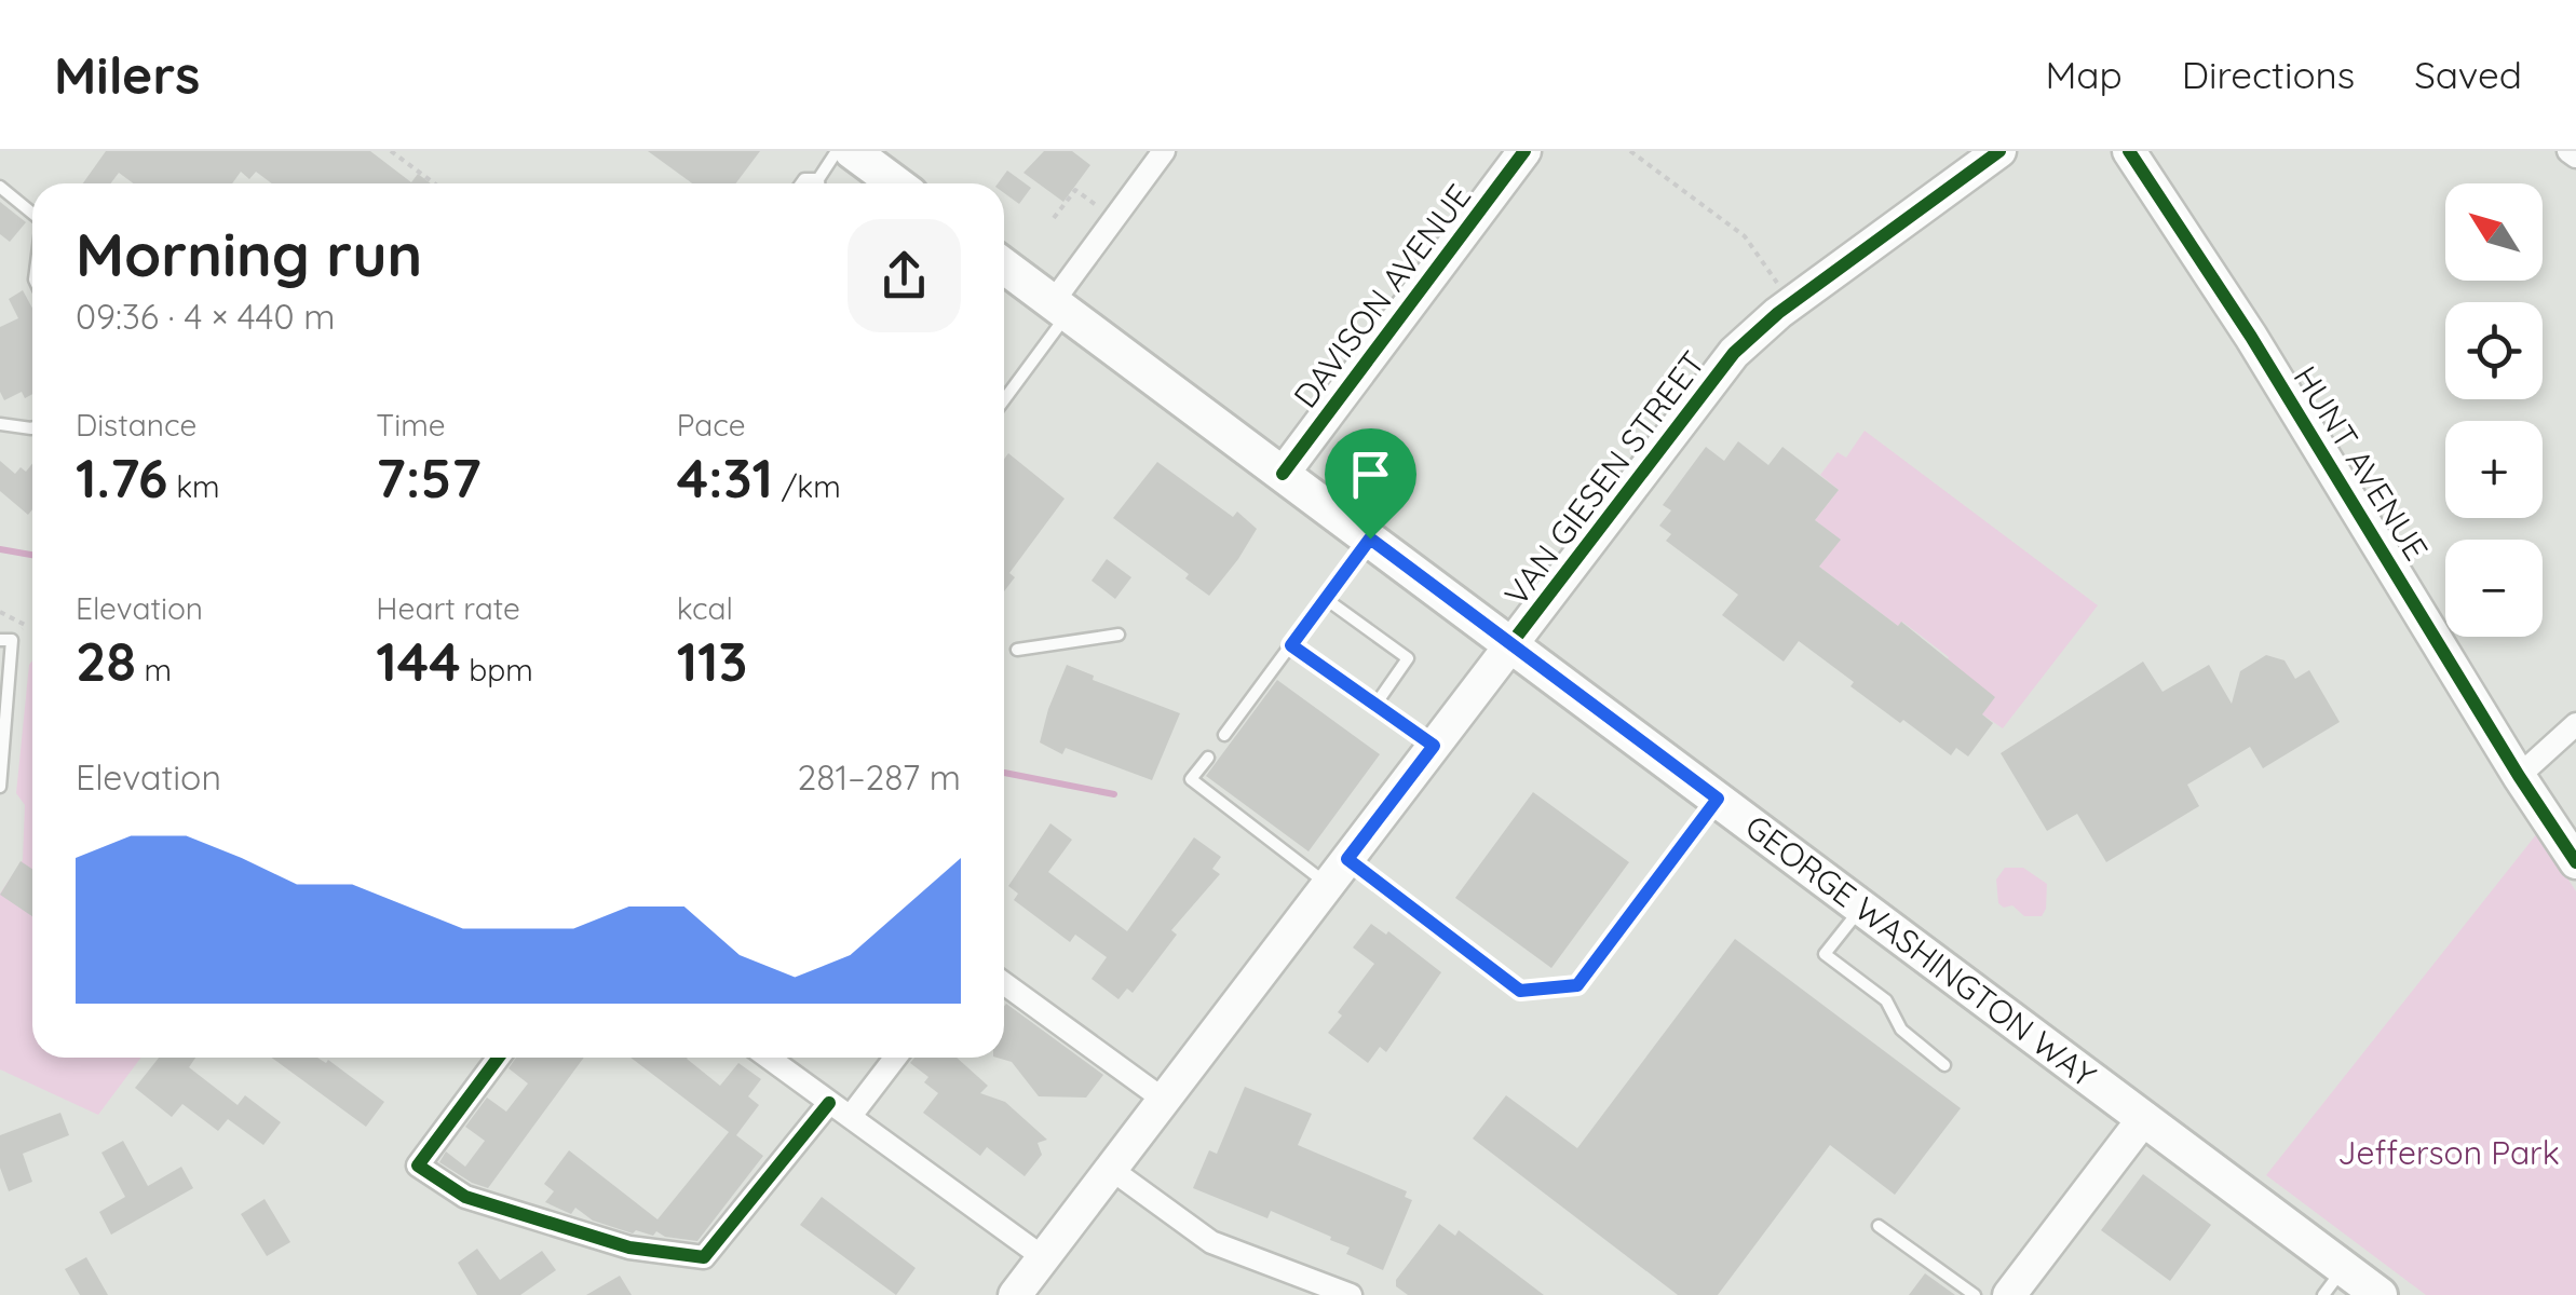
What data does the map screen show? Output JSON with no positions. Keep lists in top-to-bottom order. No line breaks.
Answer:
{"streets":{"main road":["GEORGE WASHINGTON WAY"],"street":["DAVISON AVENUE","HUNT AVENUE","VAN GIESEN STREET"]},"crossings":[["DAVISON AVENUE","GEORGE WASHINGTON WAY"],["VAN GIESEN STREET","GEORGE WASHINGTON WAY"]],"parks":["Jefferson Park"],"north":"top left","page":{"header":"Milers","nav":["Map","Directions","Saved"],"map_buttons":["+","−"],"heading":["Morning run","09:36 · 4 × 440 m"],"stats":[["Distance","1.76 km"],["Time","7:57"],["Pace","4:31 /km"],["Elevation","28 m"],["Heart rate","144 bpm"],["kcal","113"]],"chart":["Elevation","281–287 m"]}}
